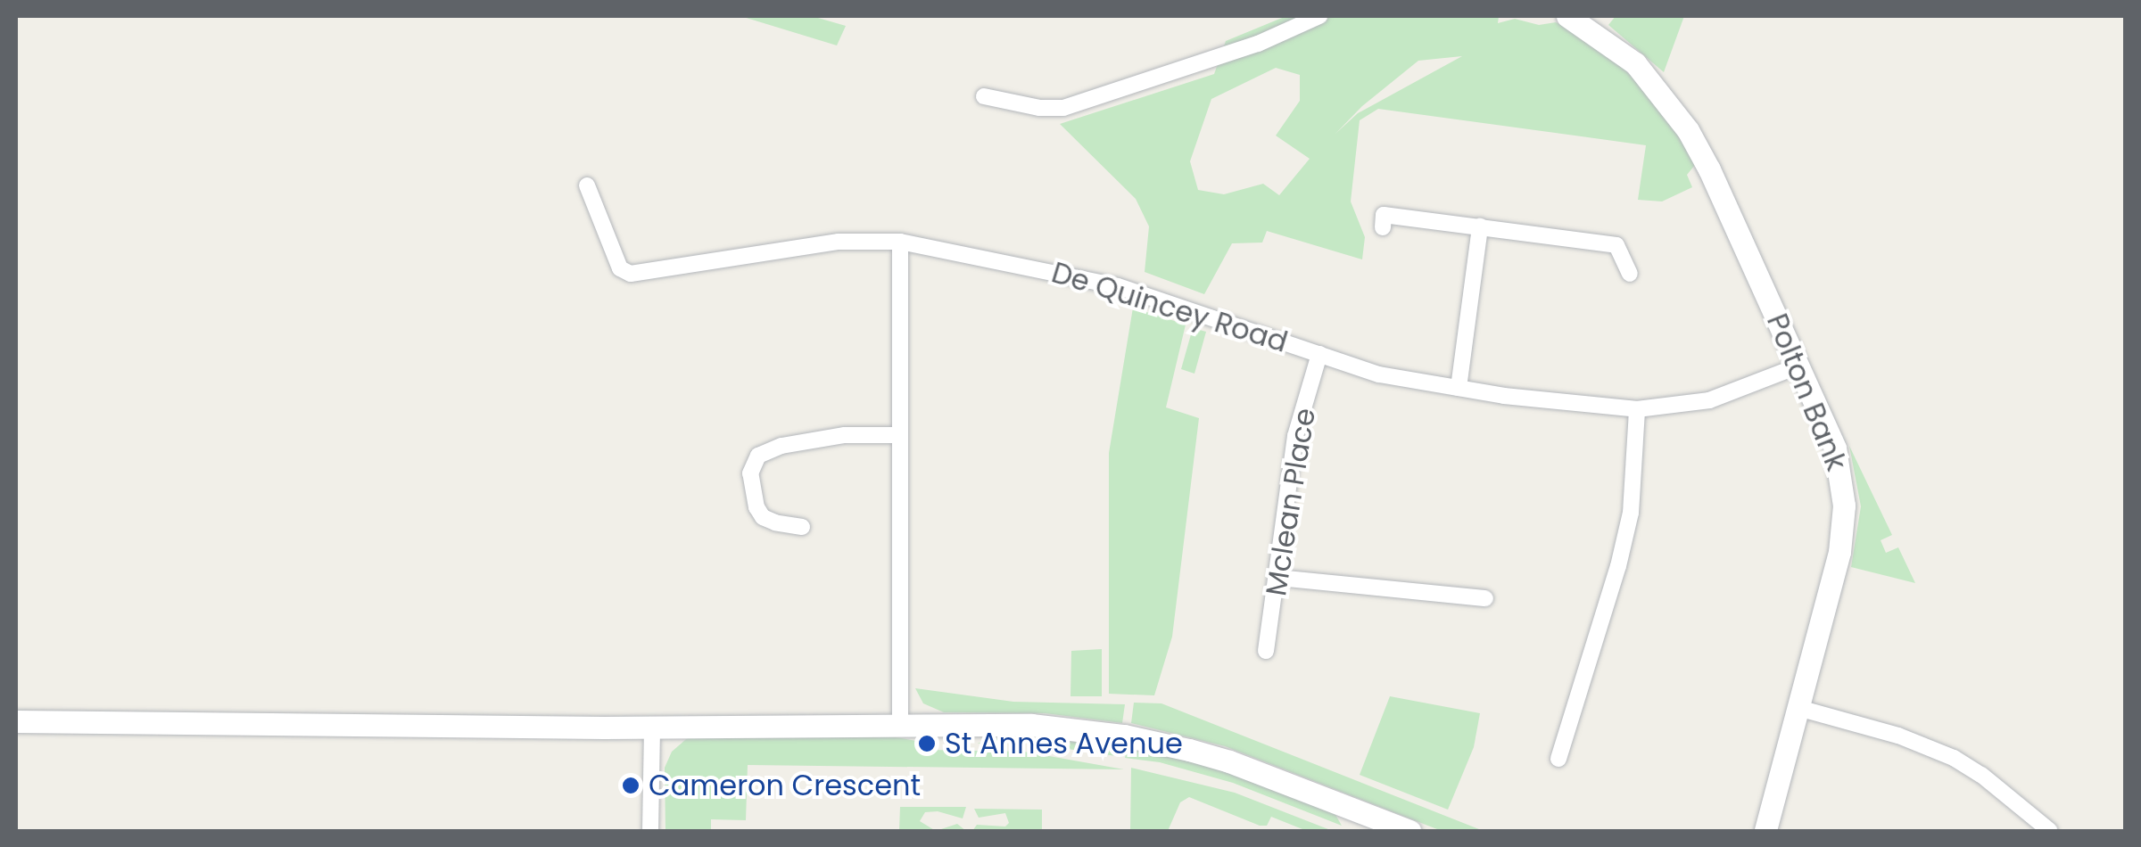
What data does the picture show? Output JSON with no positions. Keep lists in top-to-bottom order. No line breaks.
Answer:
{"streets":{"street":["De Quincey Road","Polton Bank","Mclean Place"]},"crossings":[["De Quincey Road","Polton Bank"],["De Quincey Road","Mclean Place"]],"places":["St Annes Avenue","Cameron Crescent"]}
